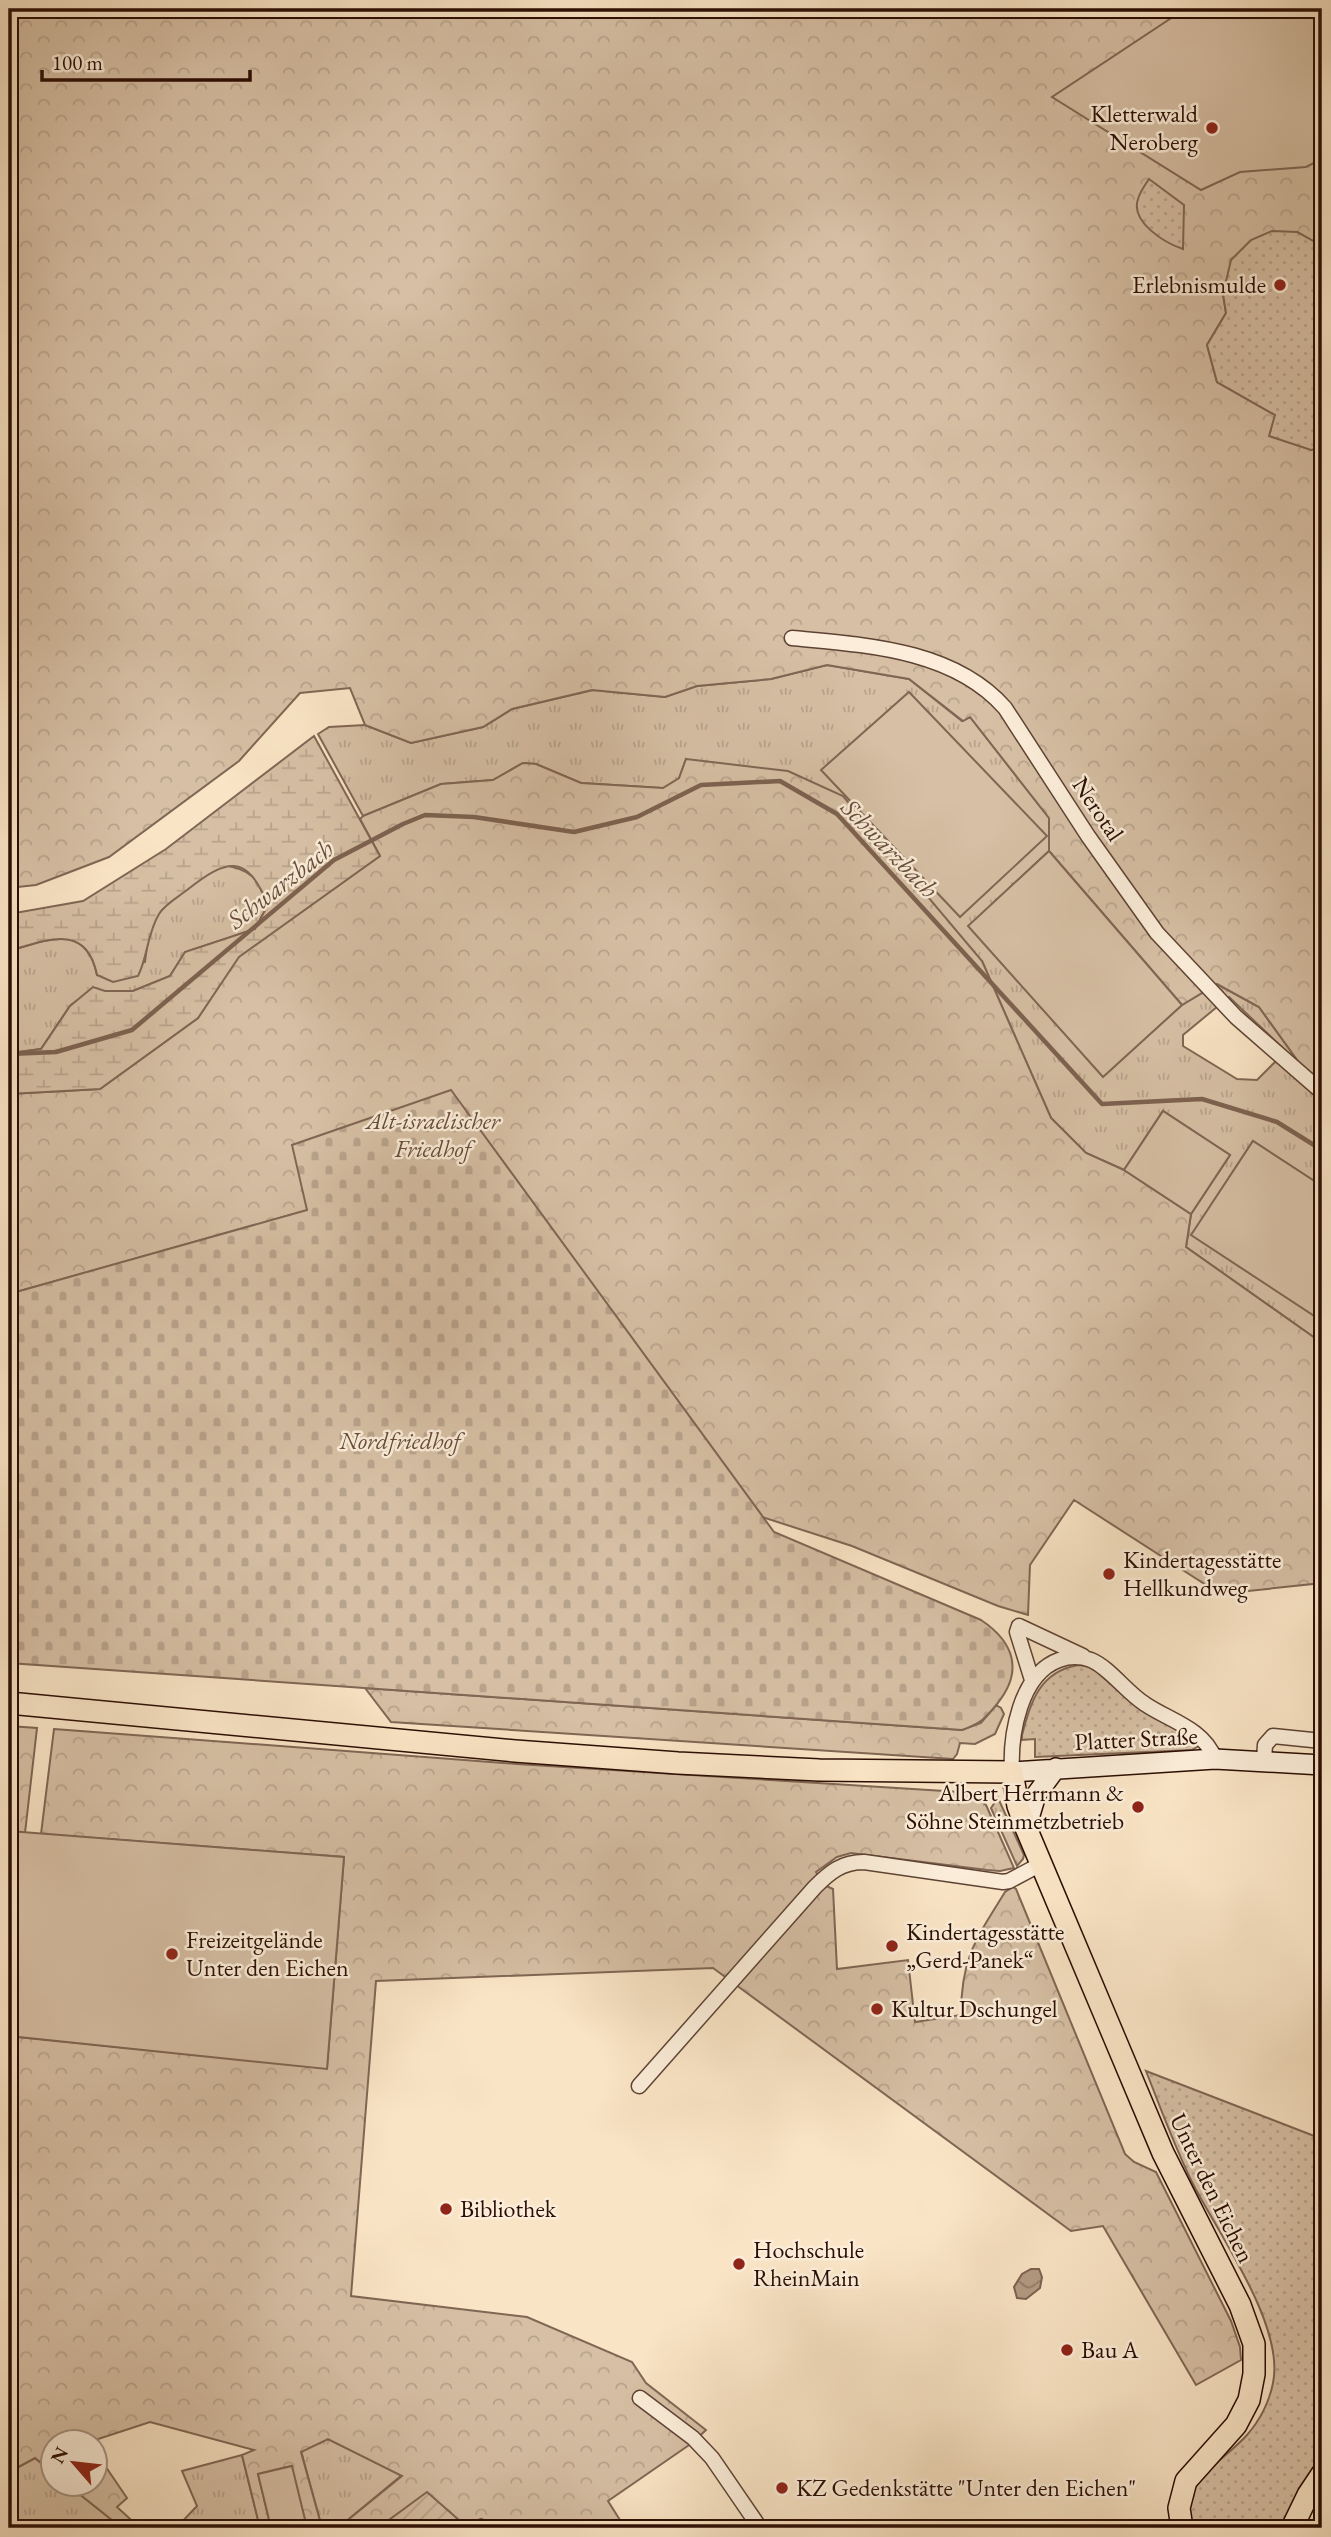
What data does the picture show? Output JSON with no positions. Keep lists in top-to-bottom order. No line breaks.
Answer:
{"streets":{"main road":["Platter Straße","Unter den Eichen"],"street":["Nerotal"]},"crossings":[["Platter Straße","Unter den Eichen"]],"water":["Schwarzbach"],"parks":["Alt-israelischer Friedhof","Nordfriedhof"],"places":["Kletterwald Neroberg","Erlebnismulde","Kindertagesstätte Hellkundweg","Albert Herrmann & Söhne Steinmetzbetrieb","Kindertagesstätte „Gerd-Panek“","Freizeitgelände Unter den Eichen","Kultur Dschungel","Bibliothek","Hochschule RheinMain","Bau A","KZ Gedenkstätte \"Unter den Eichen\""],"scale_bar":"100 m","north":"top left"}
